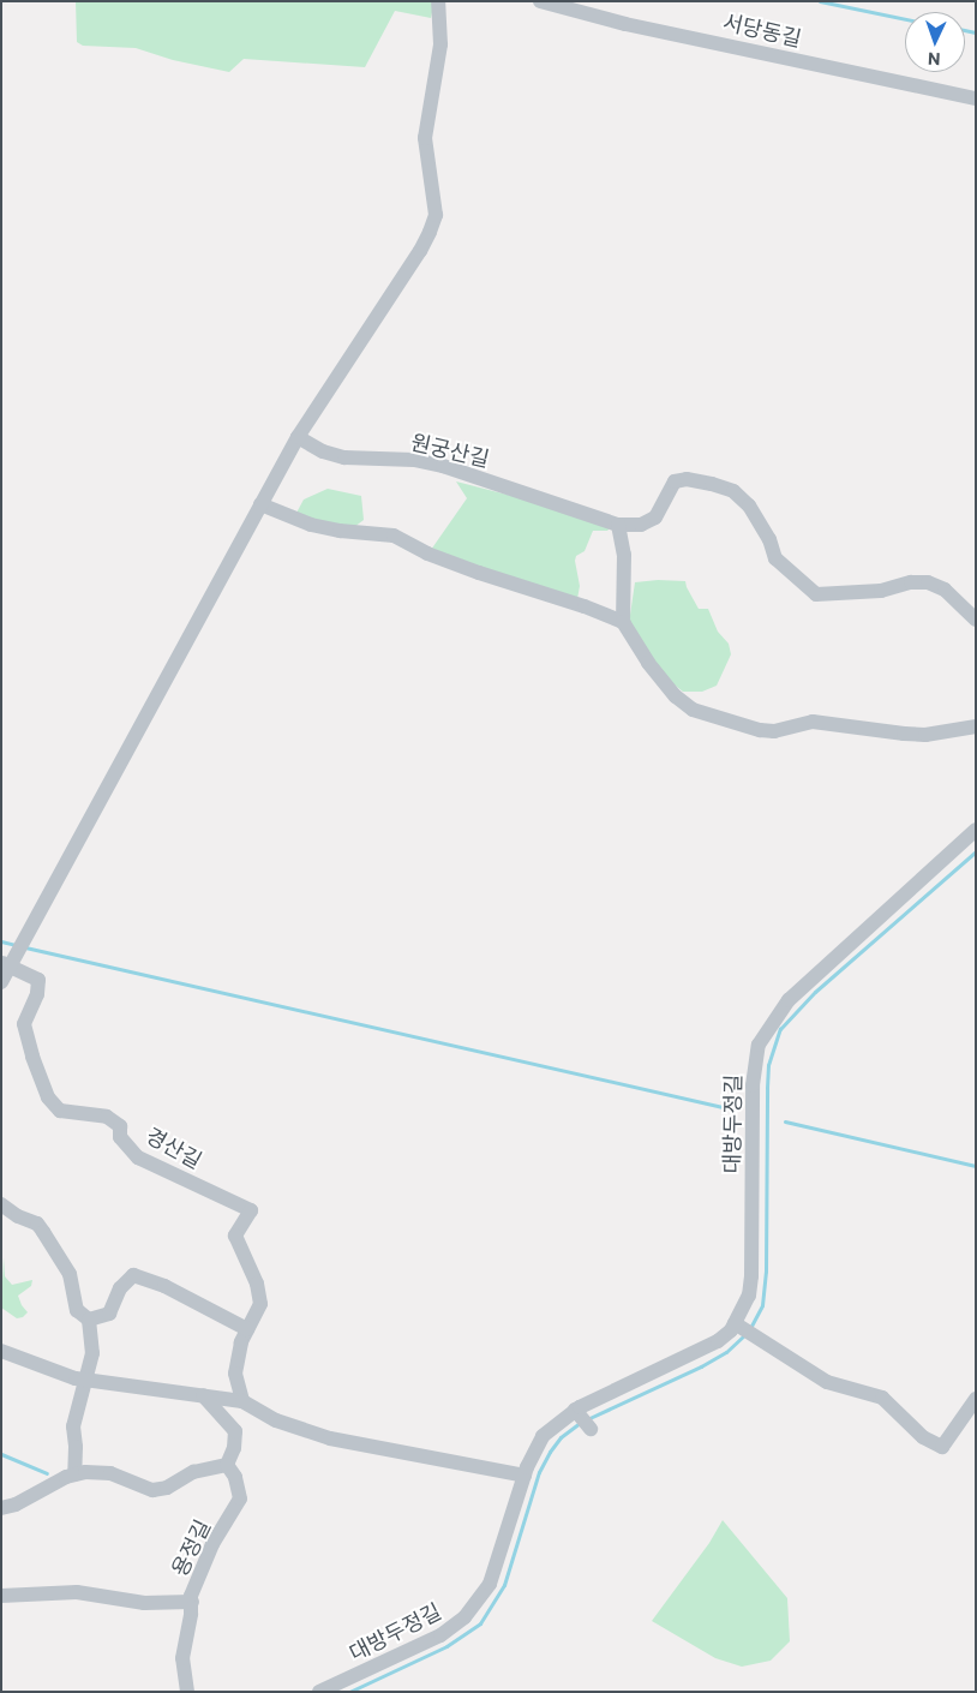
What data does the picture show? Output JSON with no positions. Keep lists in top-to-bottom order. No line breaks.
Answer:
{"streets":{"street":["서당동길","원궁산길","대방두정길","경산길","용정길"]},"north":"bottom"}
